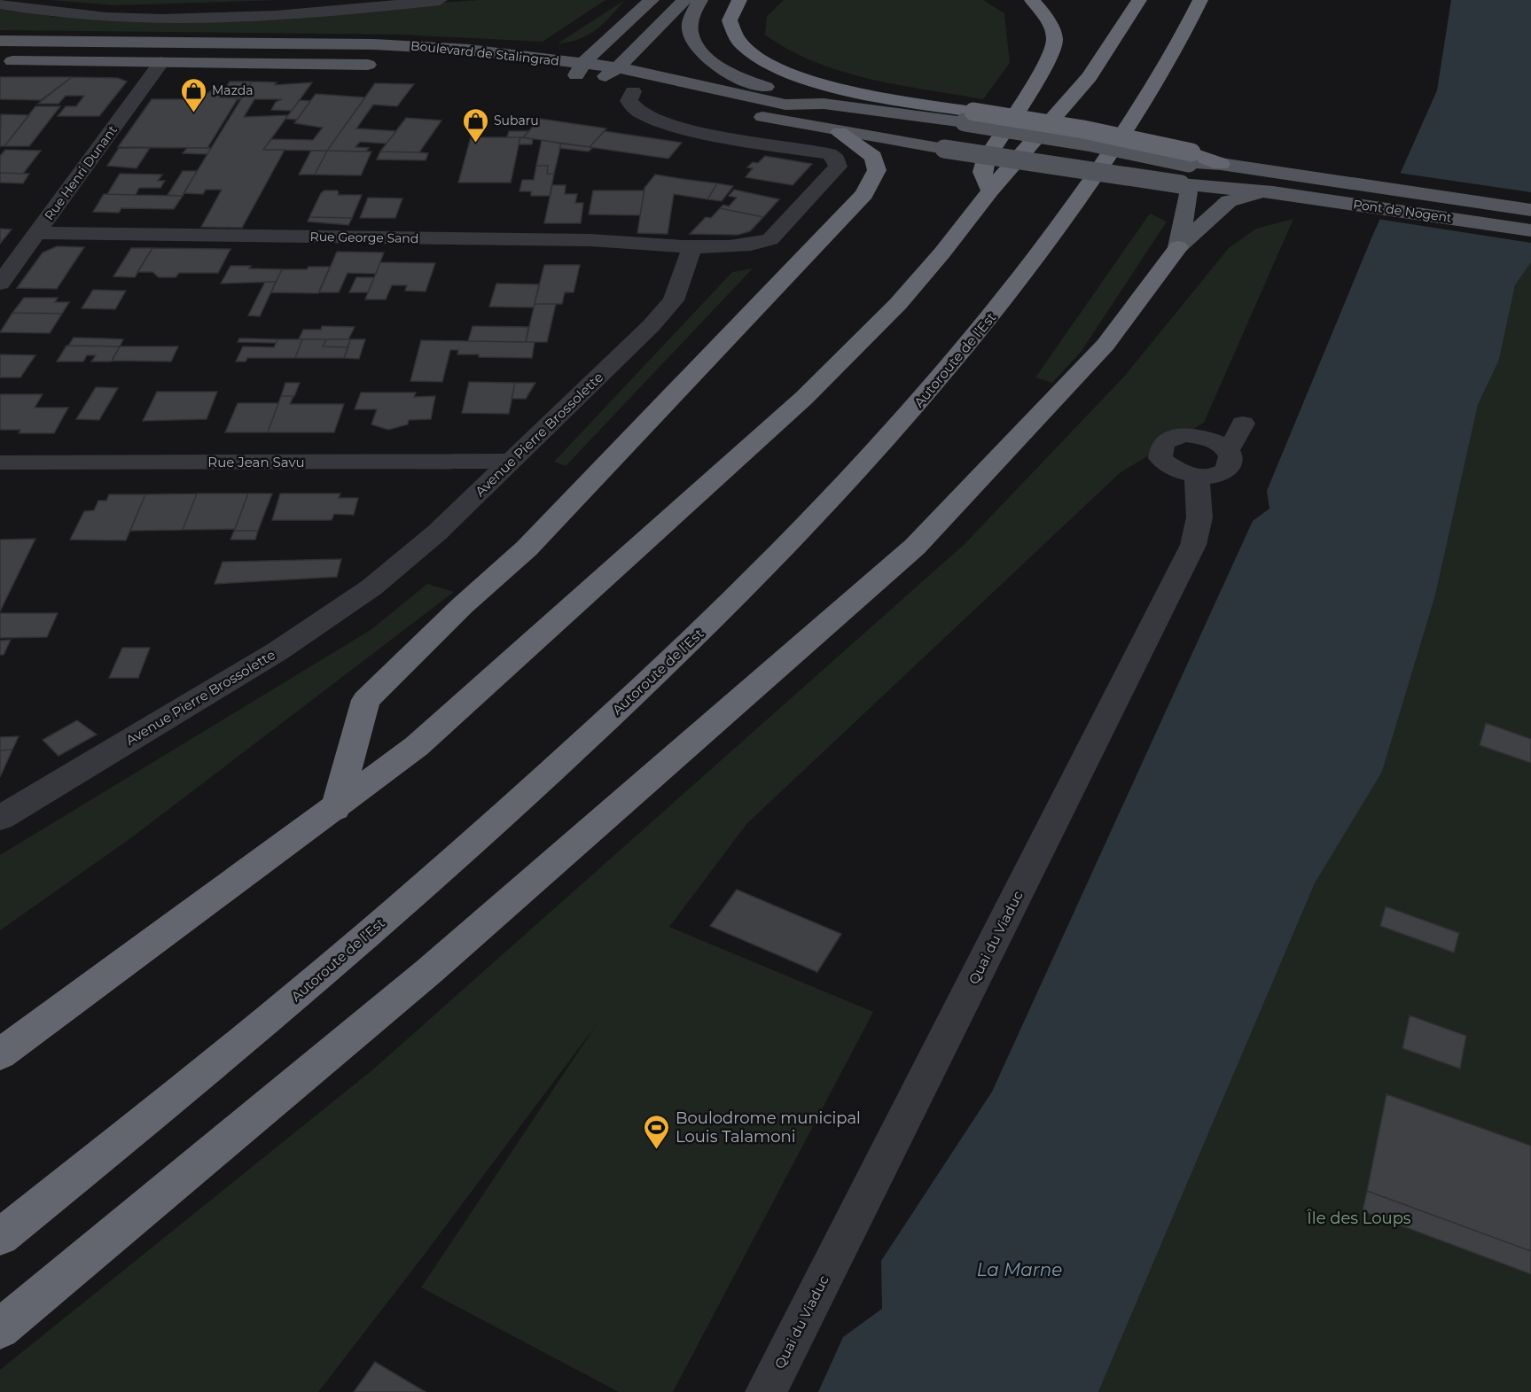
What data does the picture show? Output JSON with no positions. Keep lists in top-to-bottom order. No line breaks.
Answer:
{"streets":{"highway":["Autoroute de l’Est"],"main road":["Boulevard de Stalingrad","Pont de Nogent"],"street":["Rue Henri Dunant","Rue George Sand","Avenue Pierre Brossolette","Rue Jean Savu","Quai du Viaduc"]},"crossings":[["Boulevard de Stalingrad","Pont de Nogent"],["Rue Henri Dunant","Rue George Sand"],["Rue George Sand","Avenue Pierre Brossolette"],["Avenue Pierre Brossolette","Rue Jean Savu"]],"water":["La Marne"],"parks":["Île des Loups"],"places":{"shop":["Mazda","Subaru"],"sports":["Boulodrome municipal Louis Talamoni"]}}
